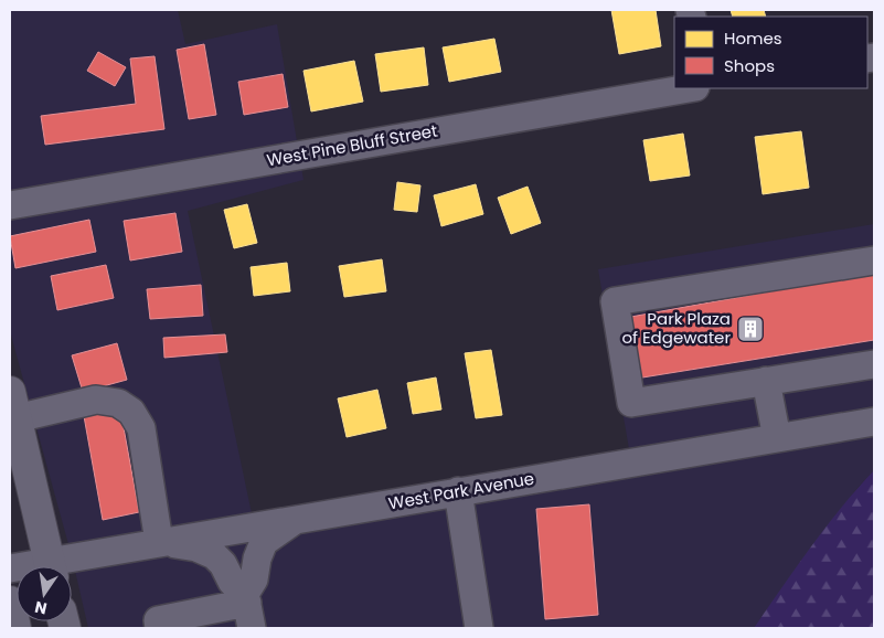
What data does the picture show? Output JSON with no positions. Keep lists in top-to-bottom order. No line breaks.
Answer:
{"streets":{"street":["West Pine Bluff Street","West Park Avenue"]},"places":{"building":["Park Plaza of Edgewater"]},"legend":["Homes","Shops"],"north":"bottom"}
